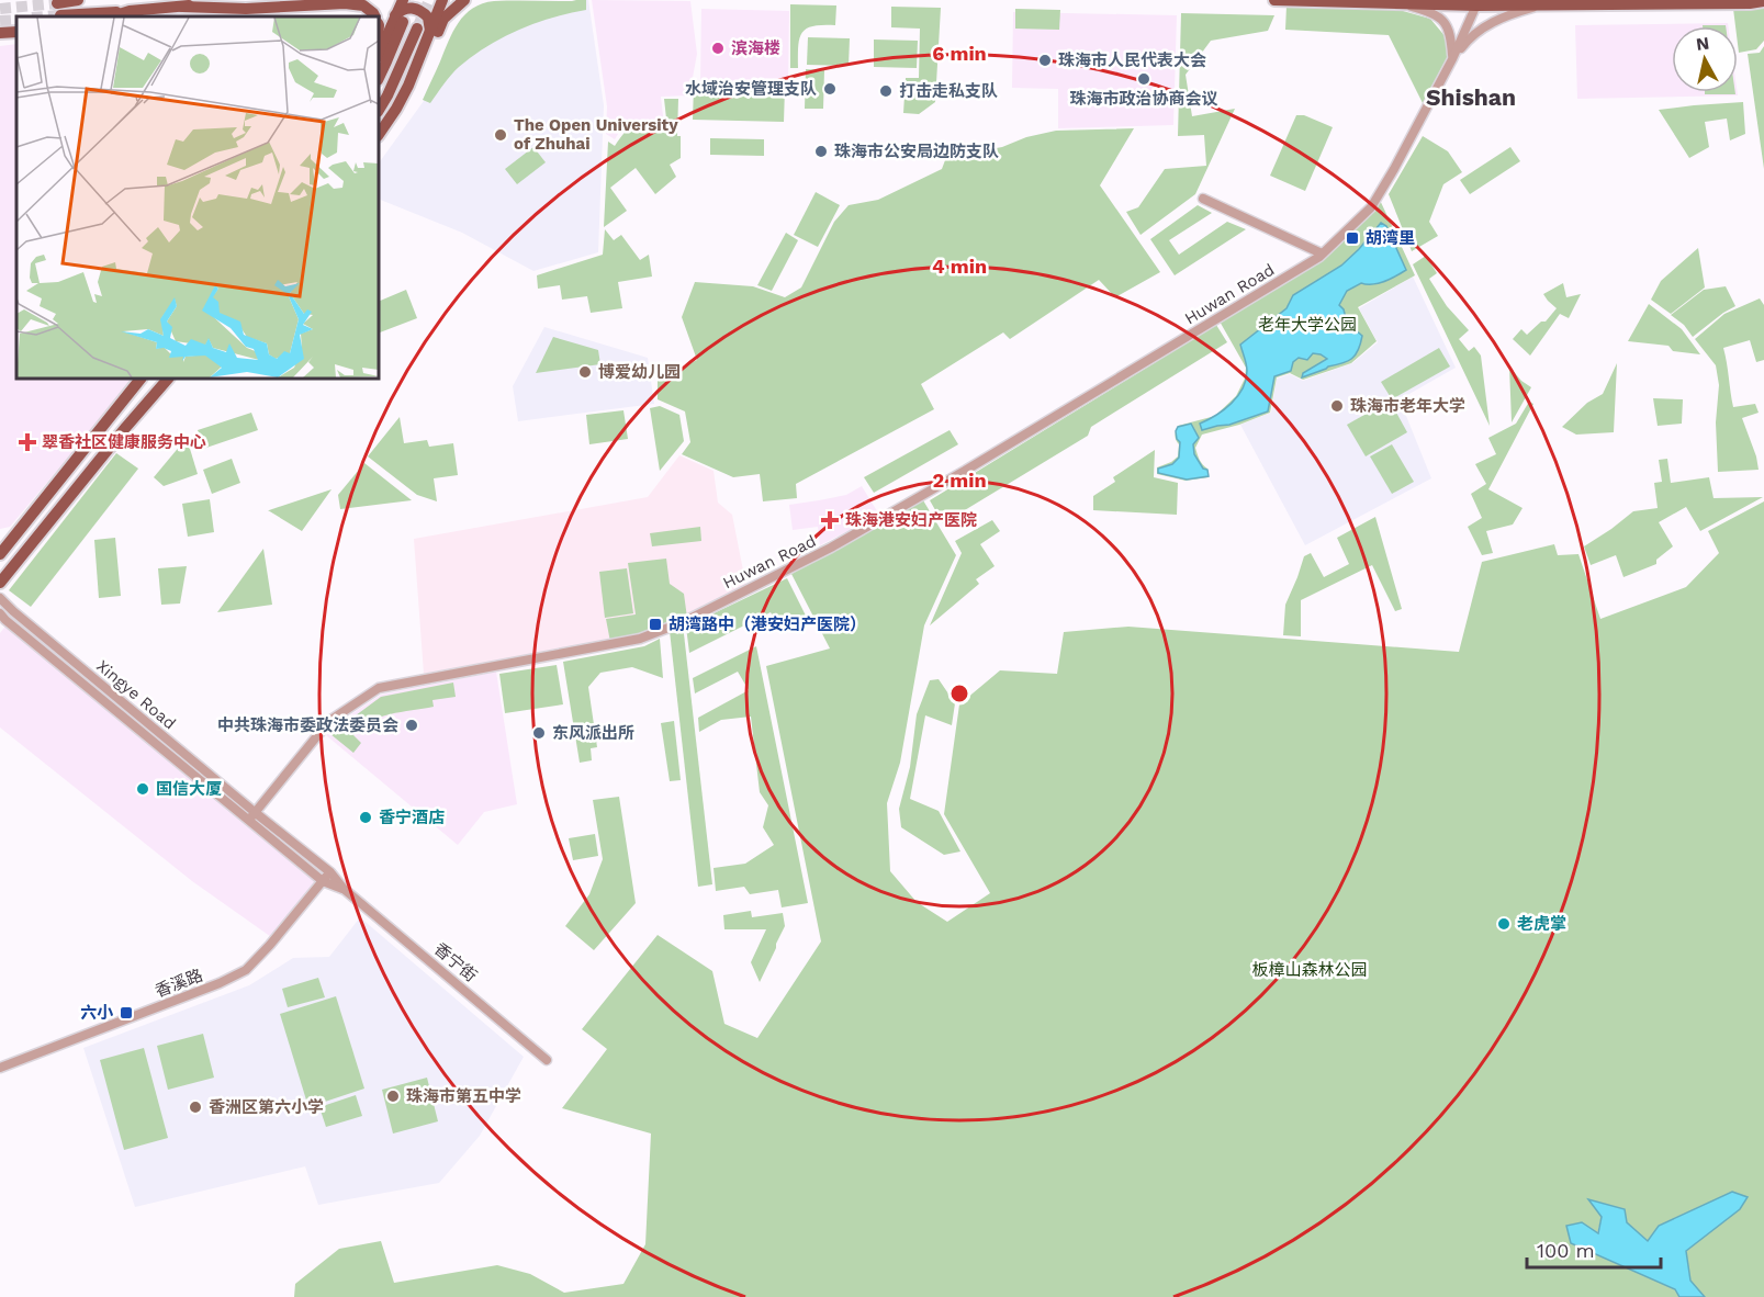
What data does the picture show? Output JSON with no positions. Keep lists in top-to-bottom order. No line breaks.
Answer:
{"streets":{"street":["Huwan Road","Xingye Road","香宁街","香溪路"]},"crossings":[["Huwan Road","Xingye Road"],["Huwan Road","香宁街"],["Xingye Road","香宁街"],["香宁街","香溪路"]],"districts":["Shishan"],"parks":["老年大学公园","板樟山森林公园"],"places":{"other":["滨海楼","珠海市人民代表大会","珠海市政治协商会议","水域治安管理支队","打击走私支队","The Open University of Zhuhai","珠海市公安局边防支队","博爱幼儿园","珠海市老年大学","中共珠海市委政法委员会","东风派出所","国信大厦","香宁酒店","老虎掌","珠海市第五中学","香洲区第六小学"],"transit":["胡湾里","胡湾路中（港安妇产医院）","六小"],"health":["翠香社区健康服务中心","珠海港安妇产医院"]},"scale_bar":"100 m","north":"top","rings":["6 min","4 min","2 min"]}
